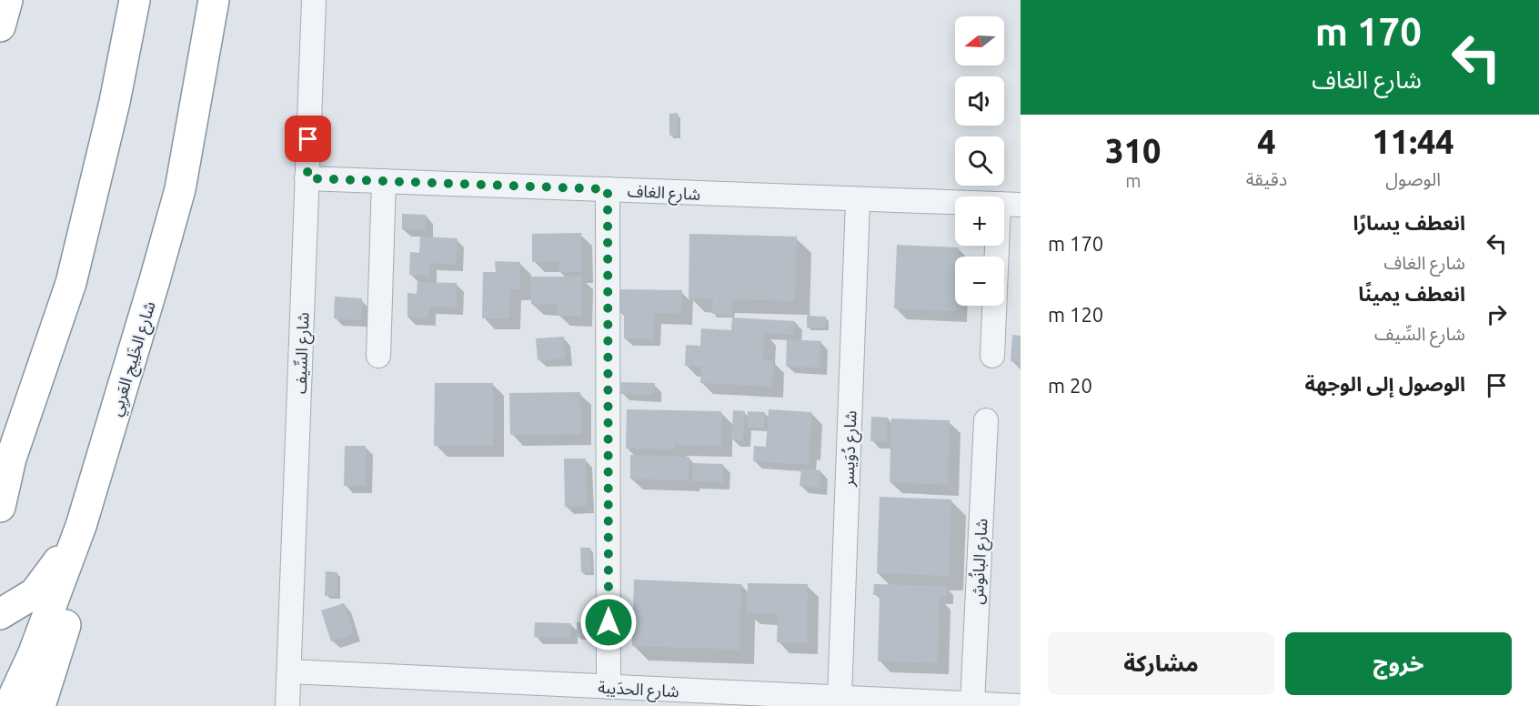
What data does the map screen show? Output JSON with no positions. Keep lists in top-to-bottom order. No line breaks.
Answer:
{"streets":{"highway":["شارع الخَلِيج العَربِي"],"street":["شارع الغاف","شارع السِّيف","شارع دُوَيسر","شارع البانُوش","شارع الحدَيبة"]},"crossings":[["شارع الغاف","شارع السِّيف"],["شارع الغاف","شارع دُوَيسر"],["شارع السِّيف","شارع الحدَيبة"],["شارع دُوَيسر","شارع الحدَيبة"],["شارع البانُوش","شارع الحدَيبة"]],"north":"left","page":{"turn":["170 m","شارع الغاف"],"map_buttons":["+","−"],"eta":["11:44","الوصول","4","دقيقة","310","m"],"list":[{"name":"انعطف يسارًا","note":"شارع الغاف","value":"170 m"},{"name":"انعطف يمينًا","note":"شارع السِّيف","value":"120 m"},{"name":"الوصول إلى الوجهة","value":"20 m"}],"buttons":["خروج","مشاركة"]}}
